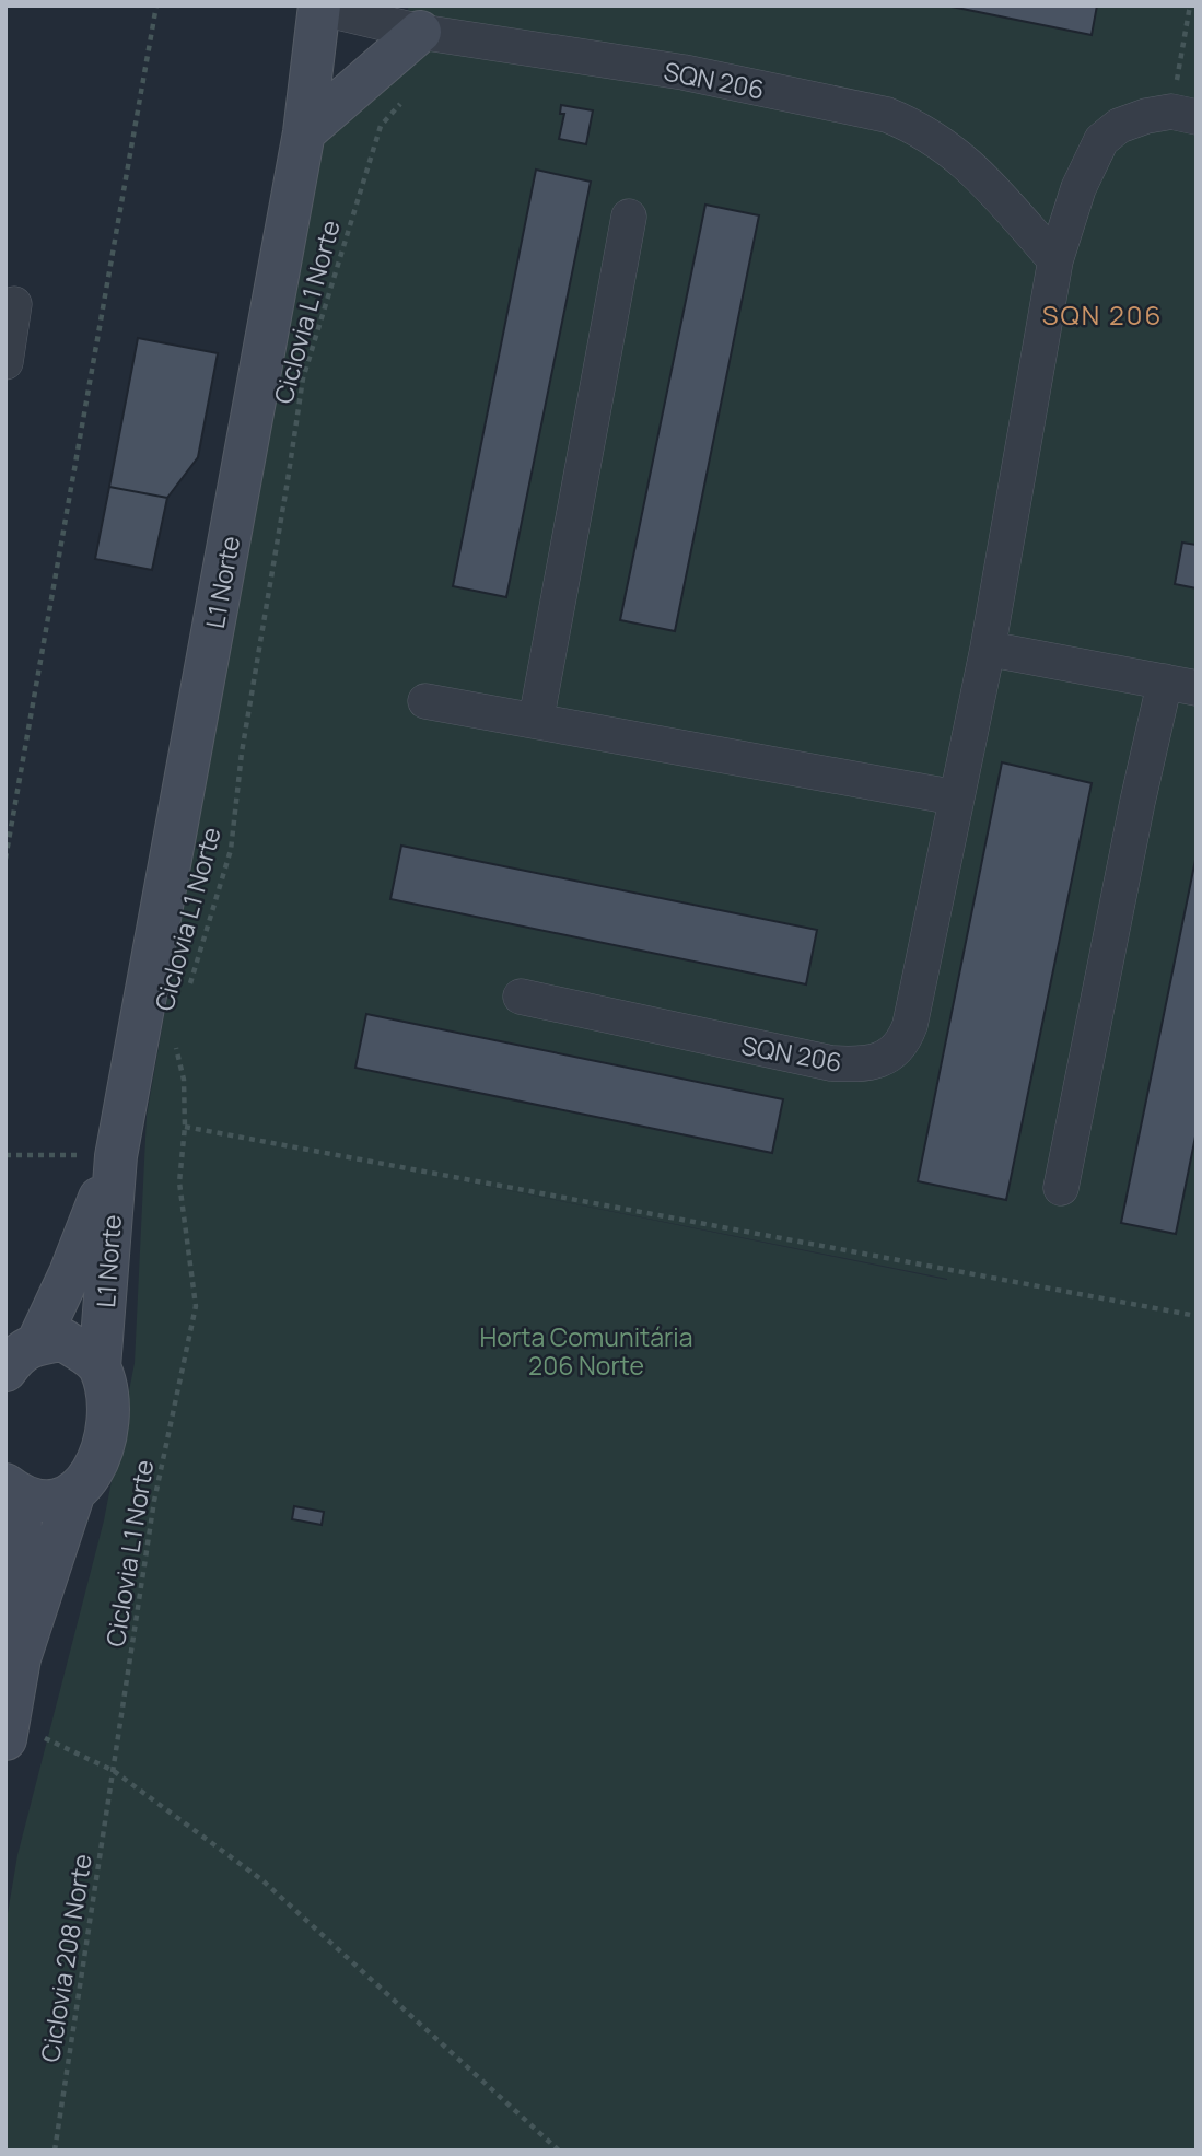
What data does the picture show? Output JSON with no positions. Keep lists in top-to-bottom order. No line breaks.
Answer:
{"streets":{"street":["SQN 206","L1 Norte"],"path":["Ciclovia L1 Norte","Ciclovia 208 Norte"]},"crossings":[["SQN 206","L1 Norte"],["Ciclovia L1 Norte","Ciclovia 208 Norte"]],"districts":["SQN 206"],"parks":["Horta Comunitária 206 Norte"]}
